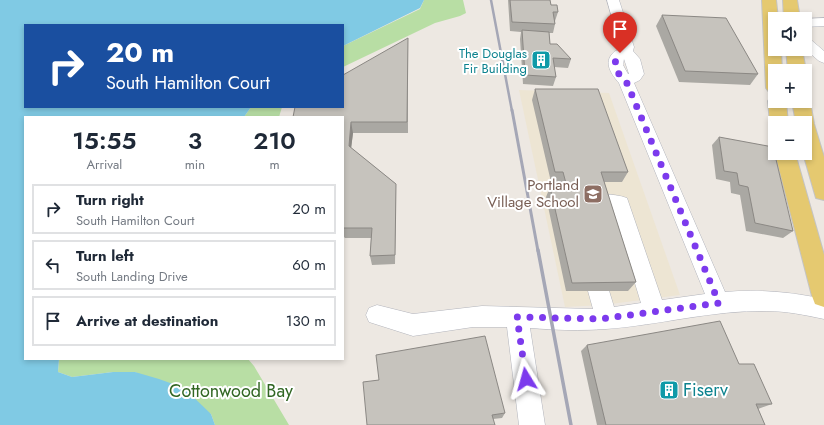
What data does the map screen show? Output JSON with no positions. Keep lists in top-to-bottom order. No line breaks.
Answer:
{"parks":["Cottonwood Bay"],"places":{"building":["The Douglas Fir Building","Fiserv"],"school or university":["Portland Village School"]},"page":{"map_buttons":["+","−"],"turn":["20 m","South Hamilton Court"],"eta":["15:55","Arrival","3","min","210","m"],"list":[{"name":"Turn right","note":"South Hamilton Court","value":"20 m"},{"name":"Turn left","note":"South Landing Drive","value":"60 m"},{"name":"Arrive at destination","value":"130 m"}]}}
